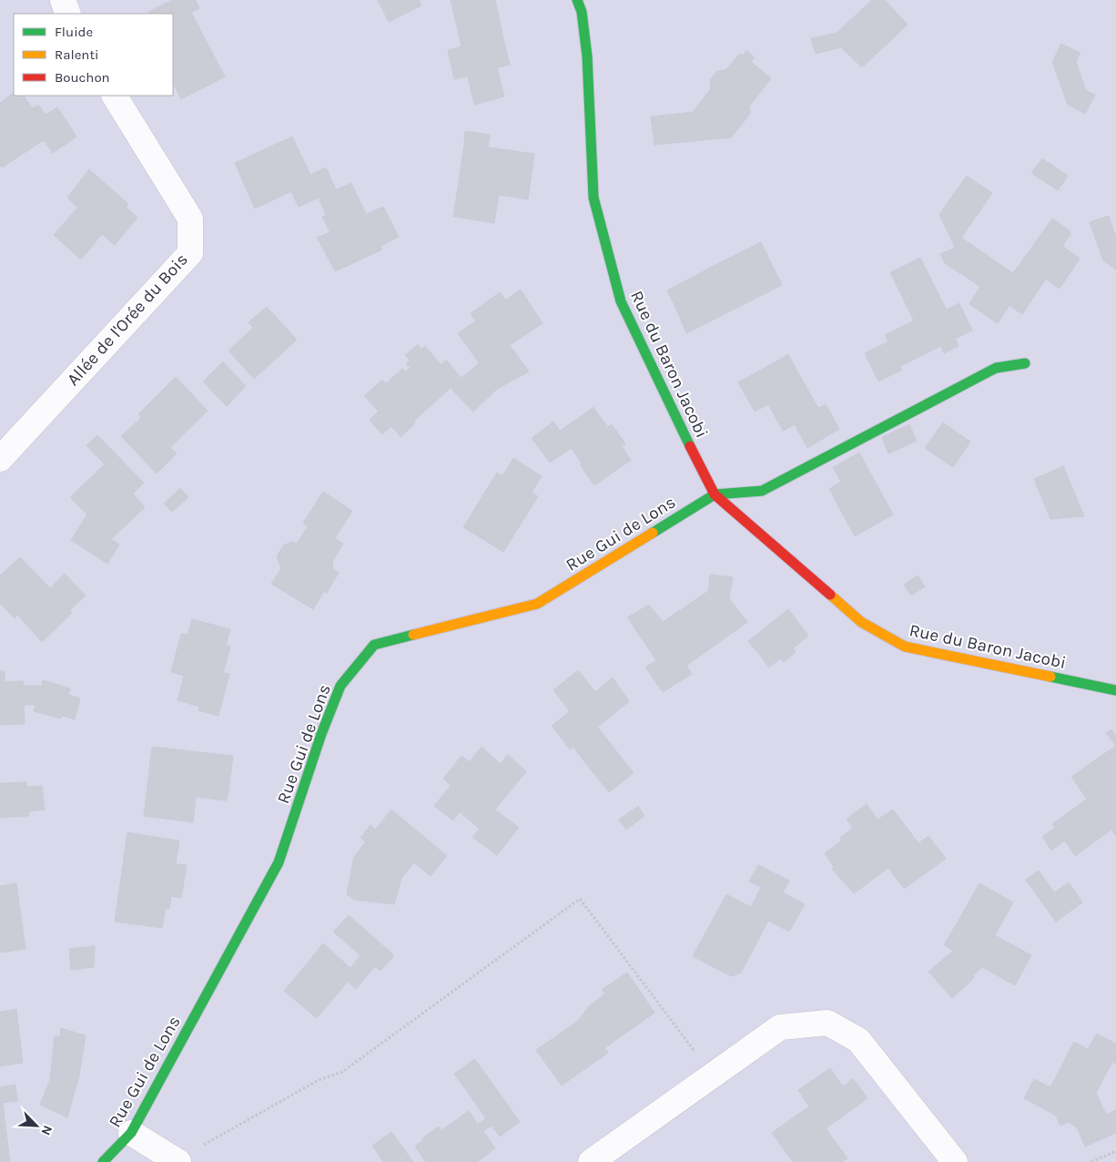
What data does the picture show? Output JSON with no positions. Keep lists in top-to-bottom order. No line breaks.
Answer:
{"streets":{"street":["Allée de l'Orée du Bois","Rue du Baron Jacobi","Rue Gui de Lons"]},"crossings":[["Rue du Baron Jacobi","Rue Gui de Lons"]],"legend":["Fluide","Ralenti","Bouchon"],"north":"bottom right"}
